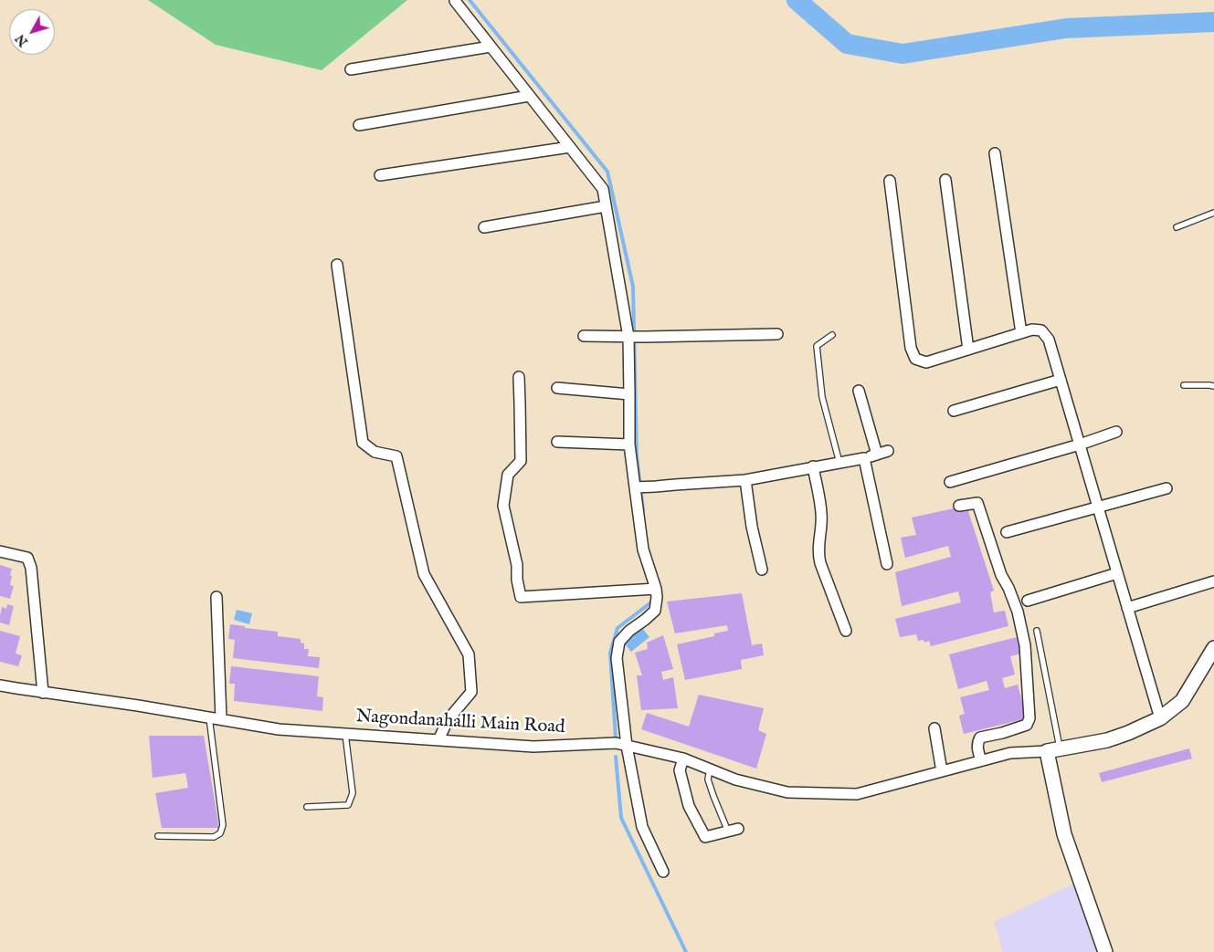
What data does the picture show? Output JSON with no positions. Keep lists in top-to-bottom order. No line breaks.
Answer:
{"streets":{"street":["Nagondanahalli Main Road"]},"north":"bottom left"}
